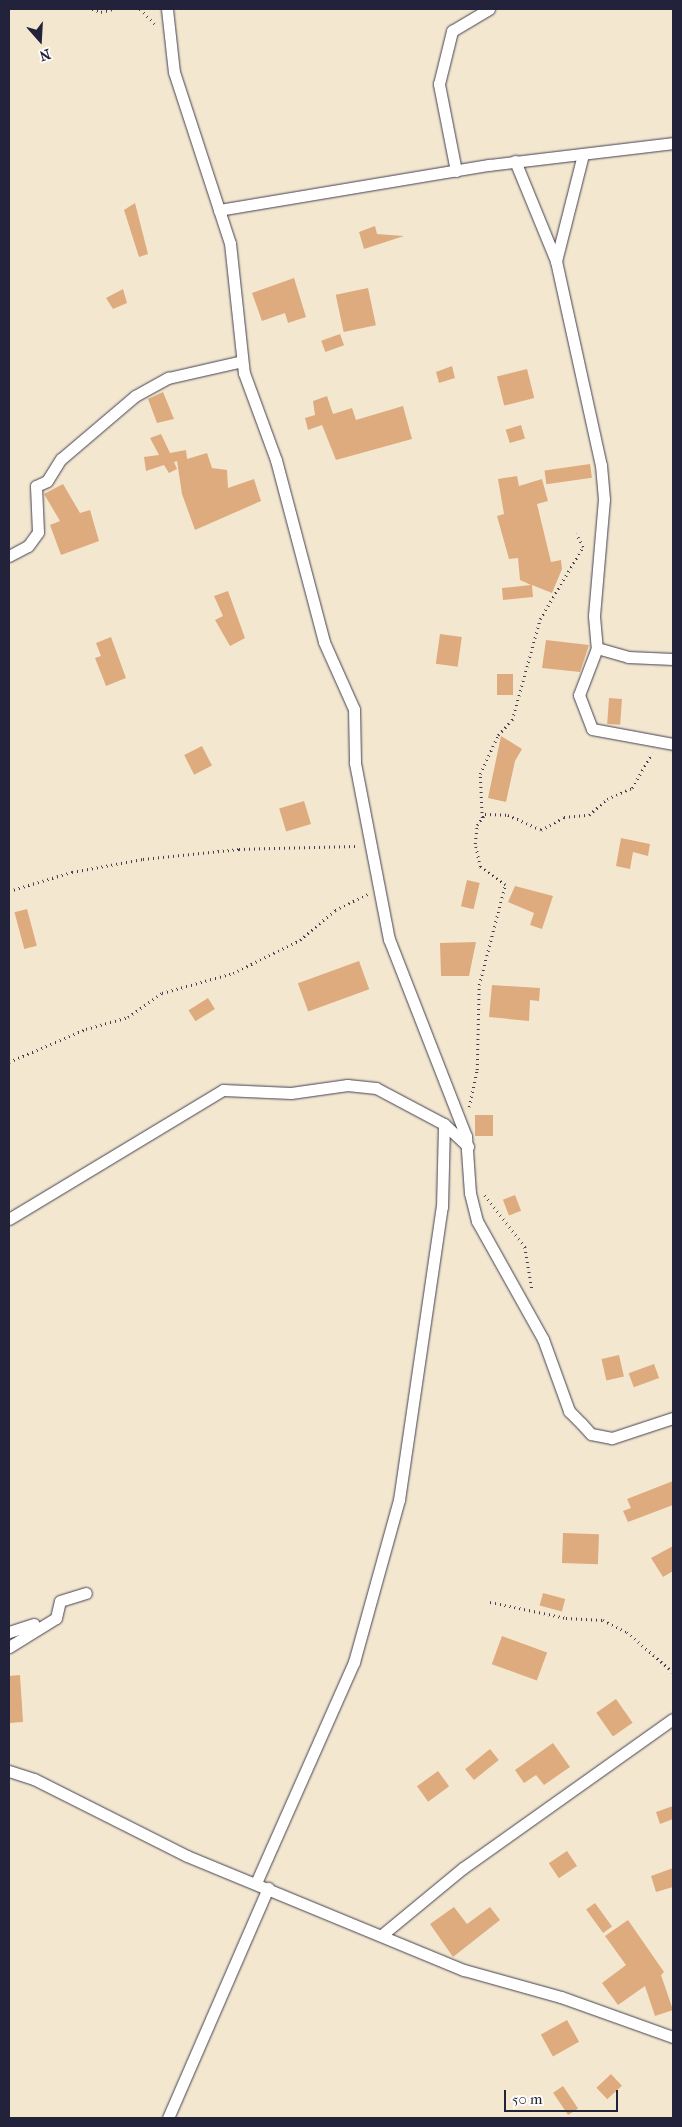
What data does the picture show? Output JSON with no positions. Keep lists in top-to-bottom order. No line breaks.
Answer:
{"scale_bar":"50 m","north":"bottom"}
